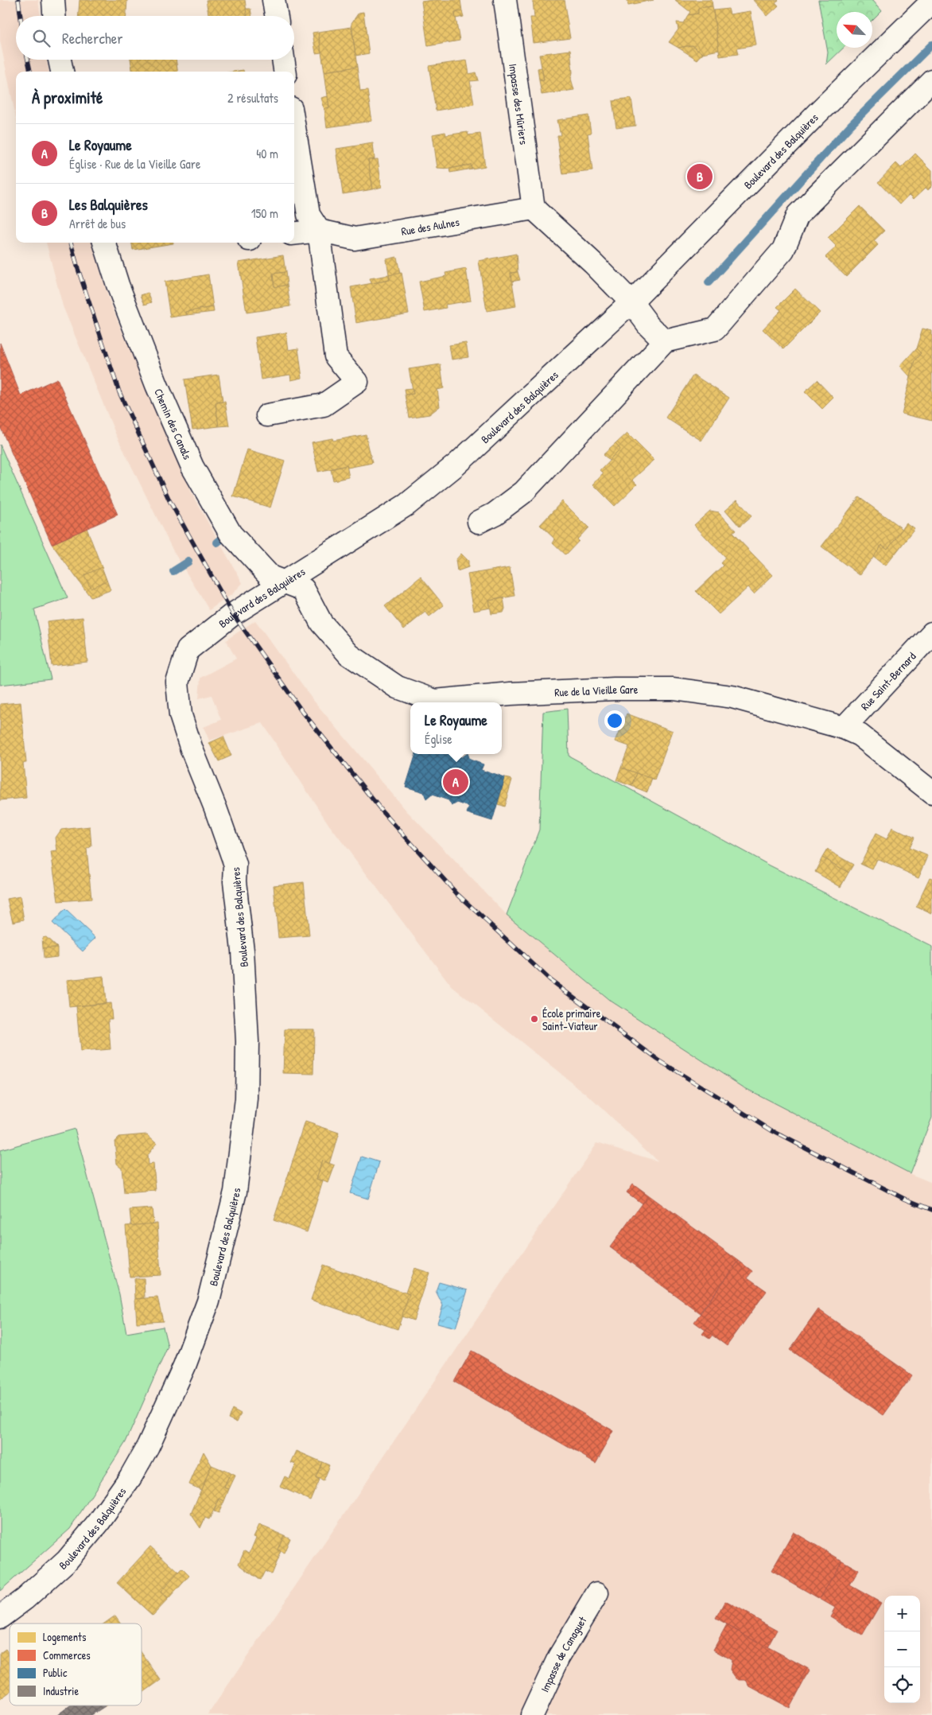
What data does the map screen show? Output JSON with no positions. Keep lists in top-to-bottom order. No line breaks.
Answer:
{"streets":{"street":["Impasse des Mûriers","Boulevard des Balquières","Rue des Aulnes","Chemin des Canals","Rue Saint-Bernard","Rue de la Vieille Gare","Impasse de Canaguet"]},"crossings":[["Impasse des Mûriers","Rue des Aulnes"],["Boulevard des Balquières","Chemin des Canals"],["Boulevard des Balquières","Rue de la Vieille Gare"],["Chemin des Canals","Rue de la Vieille Gare"],["Rue Saint-Bernard","Rue de la Vieille Gare"]],"places":["École primaire Saint-Viateur"],"legend":["Logements","Commerces","Public","Industrie"],"north":"top left","page":{"search":"Rechercher","heading":["À proximité","2 résultats"],"list":[{"mark":"A","name":"Le Royaume","note":"Église · Rue de la Vieille Gare","value":"40 m"},{"mark":"B","name":"Les Balquières","note":"Arrêt de bus","value":"150 m"}],"pins":["B","A"],"popup":["Le Royaume","Église"],"map_buttons":["+","−"]}}
